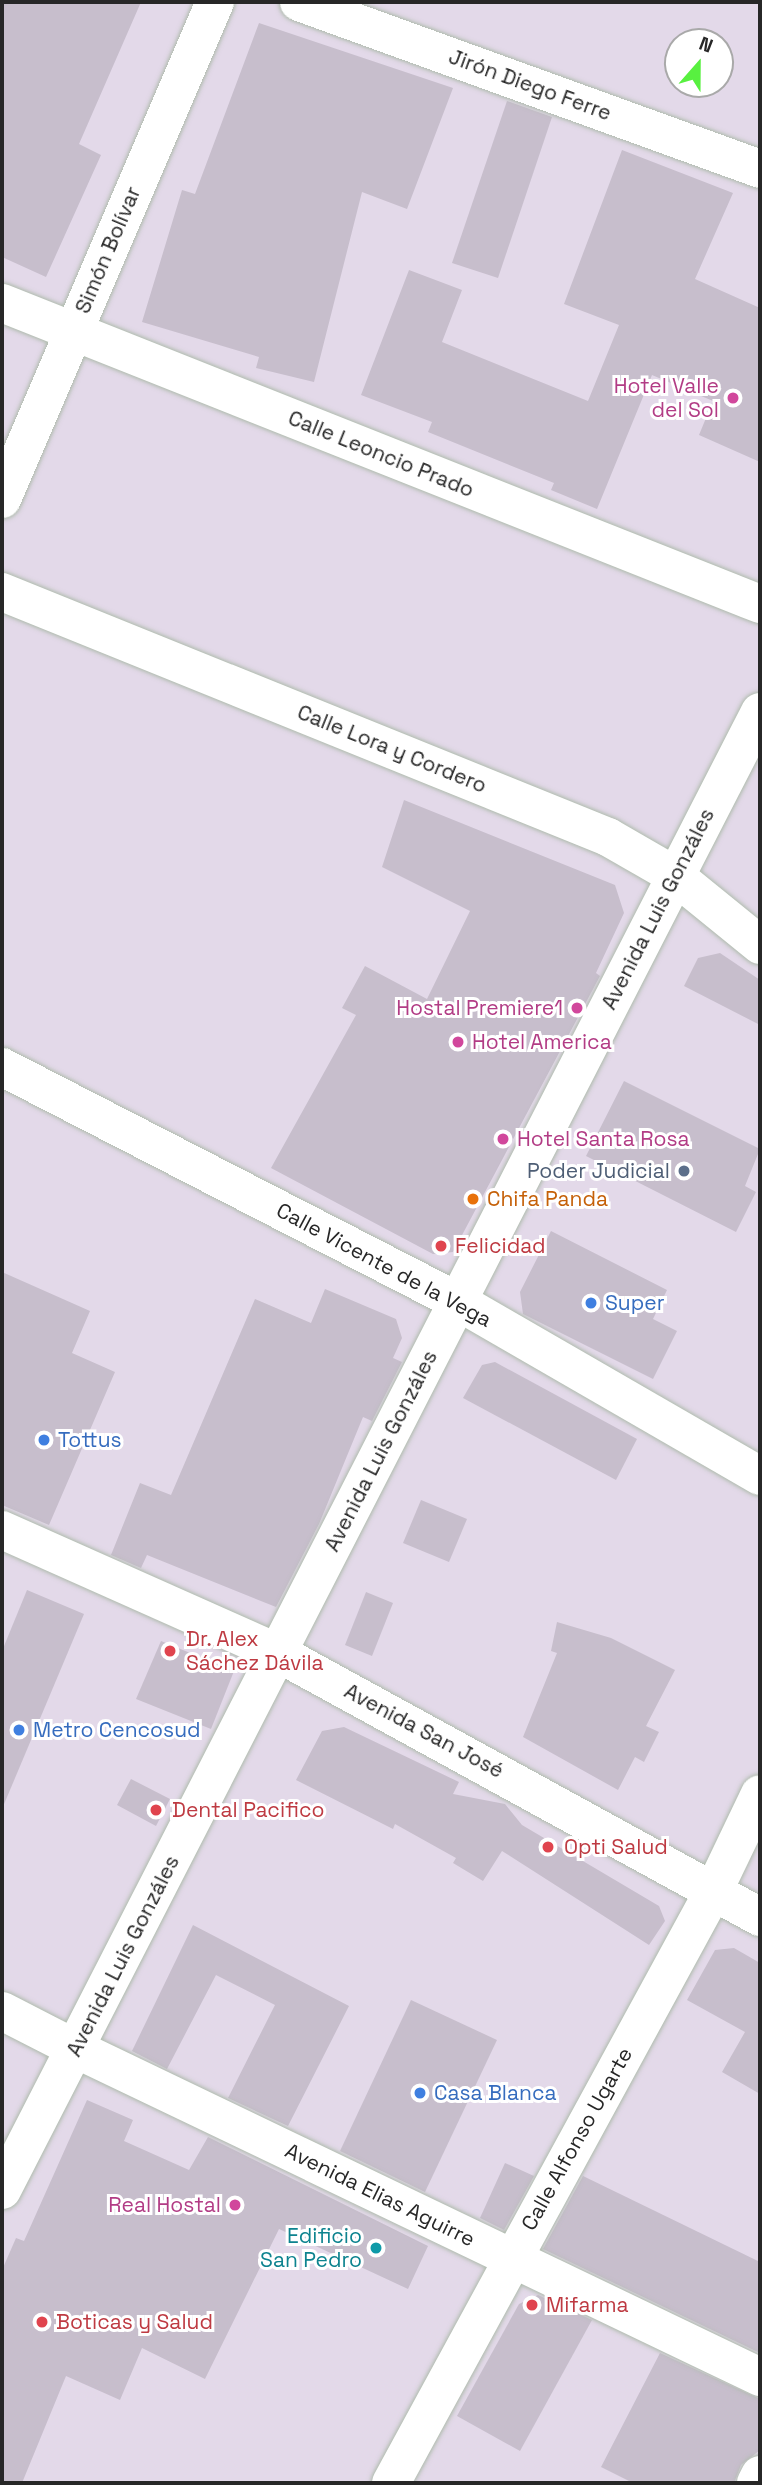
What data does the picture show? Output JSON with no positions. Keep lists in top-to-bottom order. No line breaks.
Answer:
{"streets":{"street":["Jirón Diego Ferre","Simón Bolívar","Calle Leoncio Prado","Calle Lora y Cordero","Avenida Luis Gonzáles","Calle Vicente de la Vega","Avenida San José","Calle Alfonso Ugarte","Avenida Elias Aguirre"]},"crossings":[["Simón Bolívar","Calle Leoncio Prado"],["Calle Lora y Cordero","Avenida Luis Gonzáles"],["Avenida Luis Gonzáles","Calle Vicente de la Vega"],["Avenida Luis Gonzáles","Avenida San José"],["Avenida Luis Gonzáles","Avenida Elias Aguirre"],["Avenida San José","Calle Alfonso Ugarte"],["Calle Alfonso Ugarte","Avenida Elias Aguirre"]],"places":["Hotel Valle del Sol","Hostal Premiere1","Hotel America","Hotel Santa Rosa","Poder Judicial","Chifa Panda","Felicidad","Super","Tottus","Dr. Alex Sáchez Dávila","Metro Cencosud","Dental Pacifico","Opti Salud","Casa Blanca","Real Hostal","Edificio San Pedro","Mifarma","Boticas y Salud"],"north":"top"}
